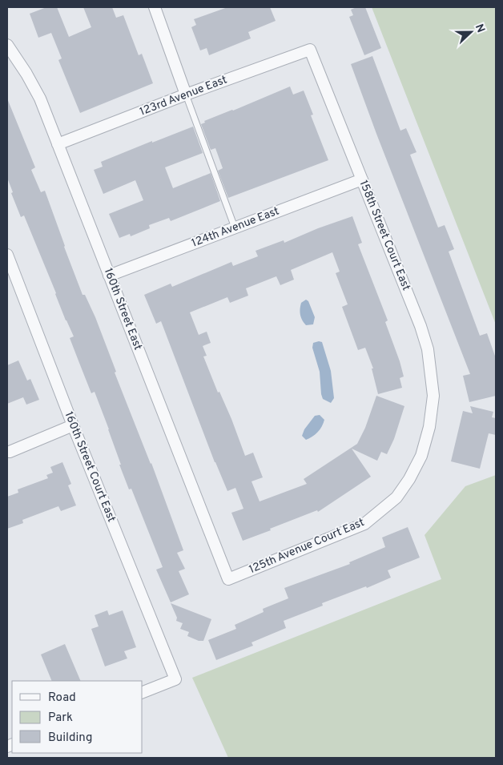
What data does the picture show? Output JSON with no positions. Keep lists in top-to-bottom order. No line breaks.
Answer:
{"streets":{"street":["123rd Avenue East","124th Avenue East","158th Street Court East","160th Street East","160th Street Court East","125th Avenue Court East"]},"crossings":[["123rd Avenue East","158th Street Court East"],["123rd Avenue East","160th Street East"],["124th Avenue East","158th Street Court East"],["124th Avenue East","160th Street East"],["158th Street Court East","125th Avenue Court East"],["160th Street East","125th Avenue Court East"]],"legend":["Road","Park","Building"],"north":"right"}
